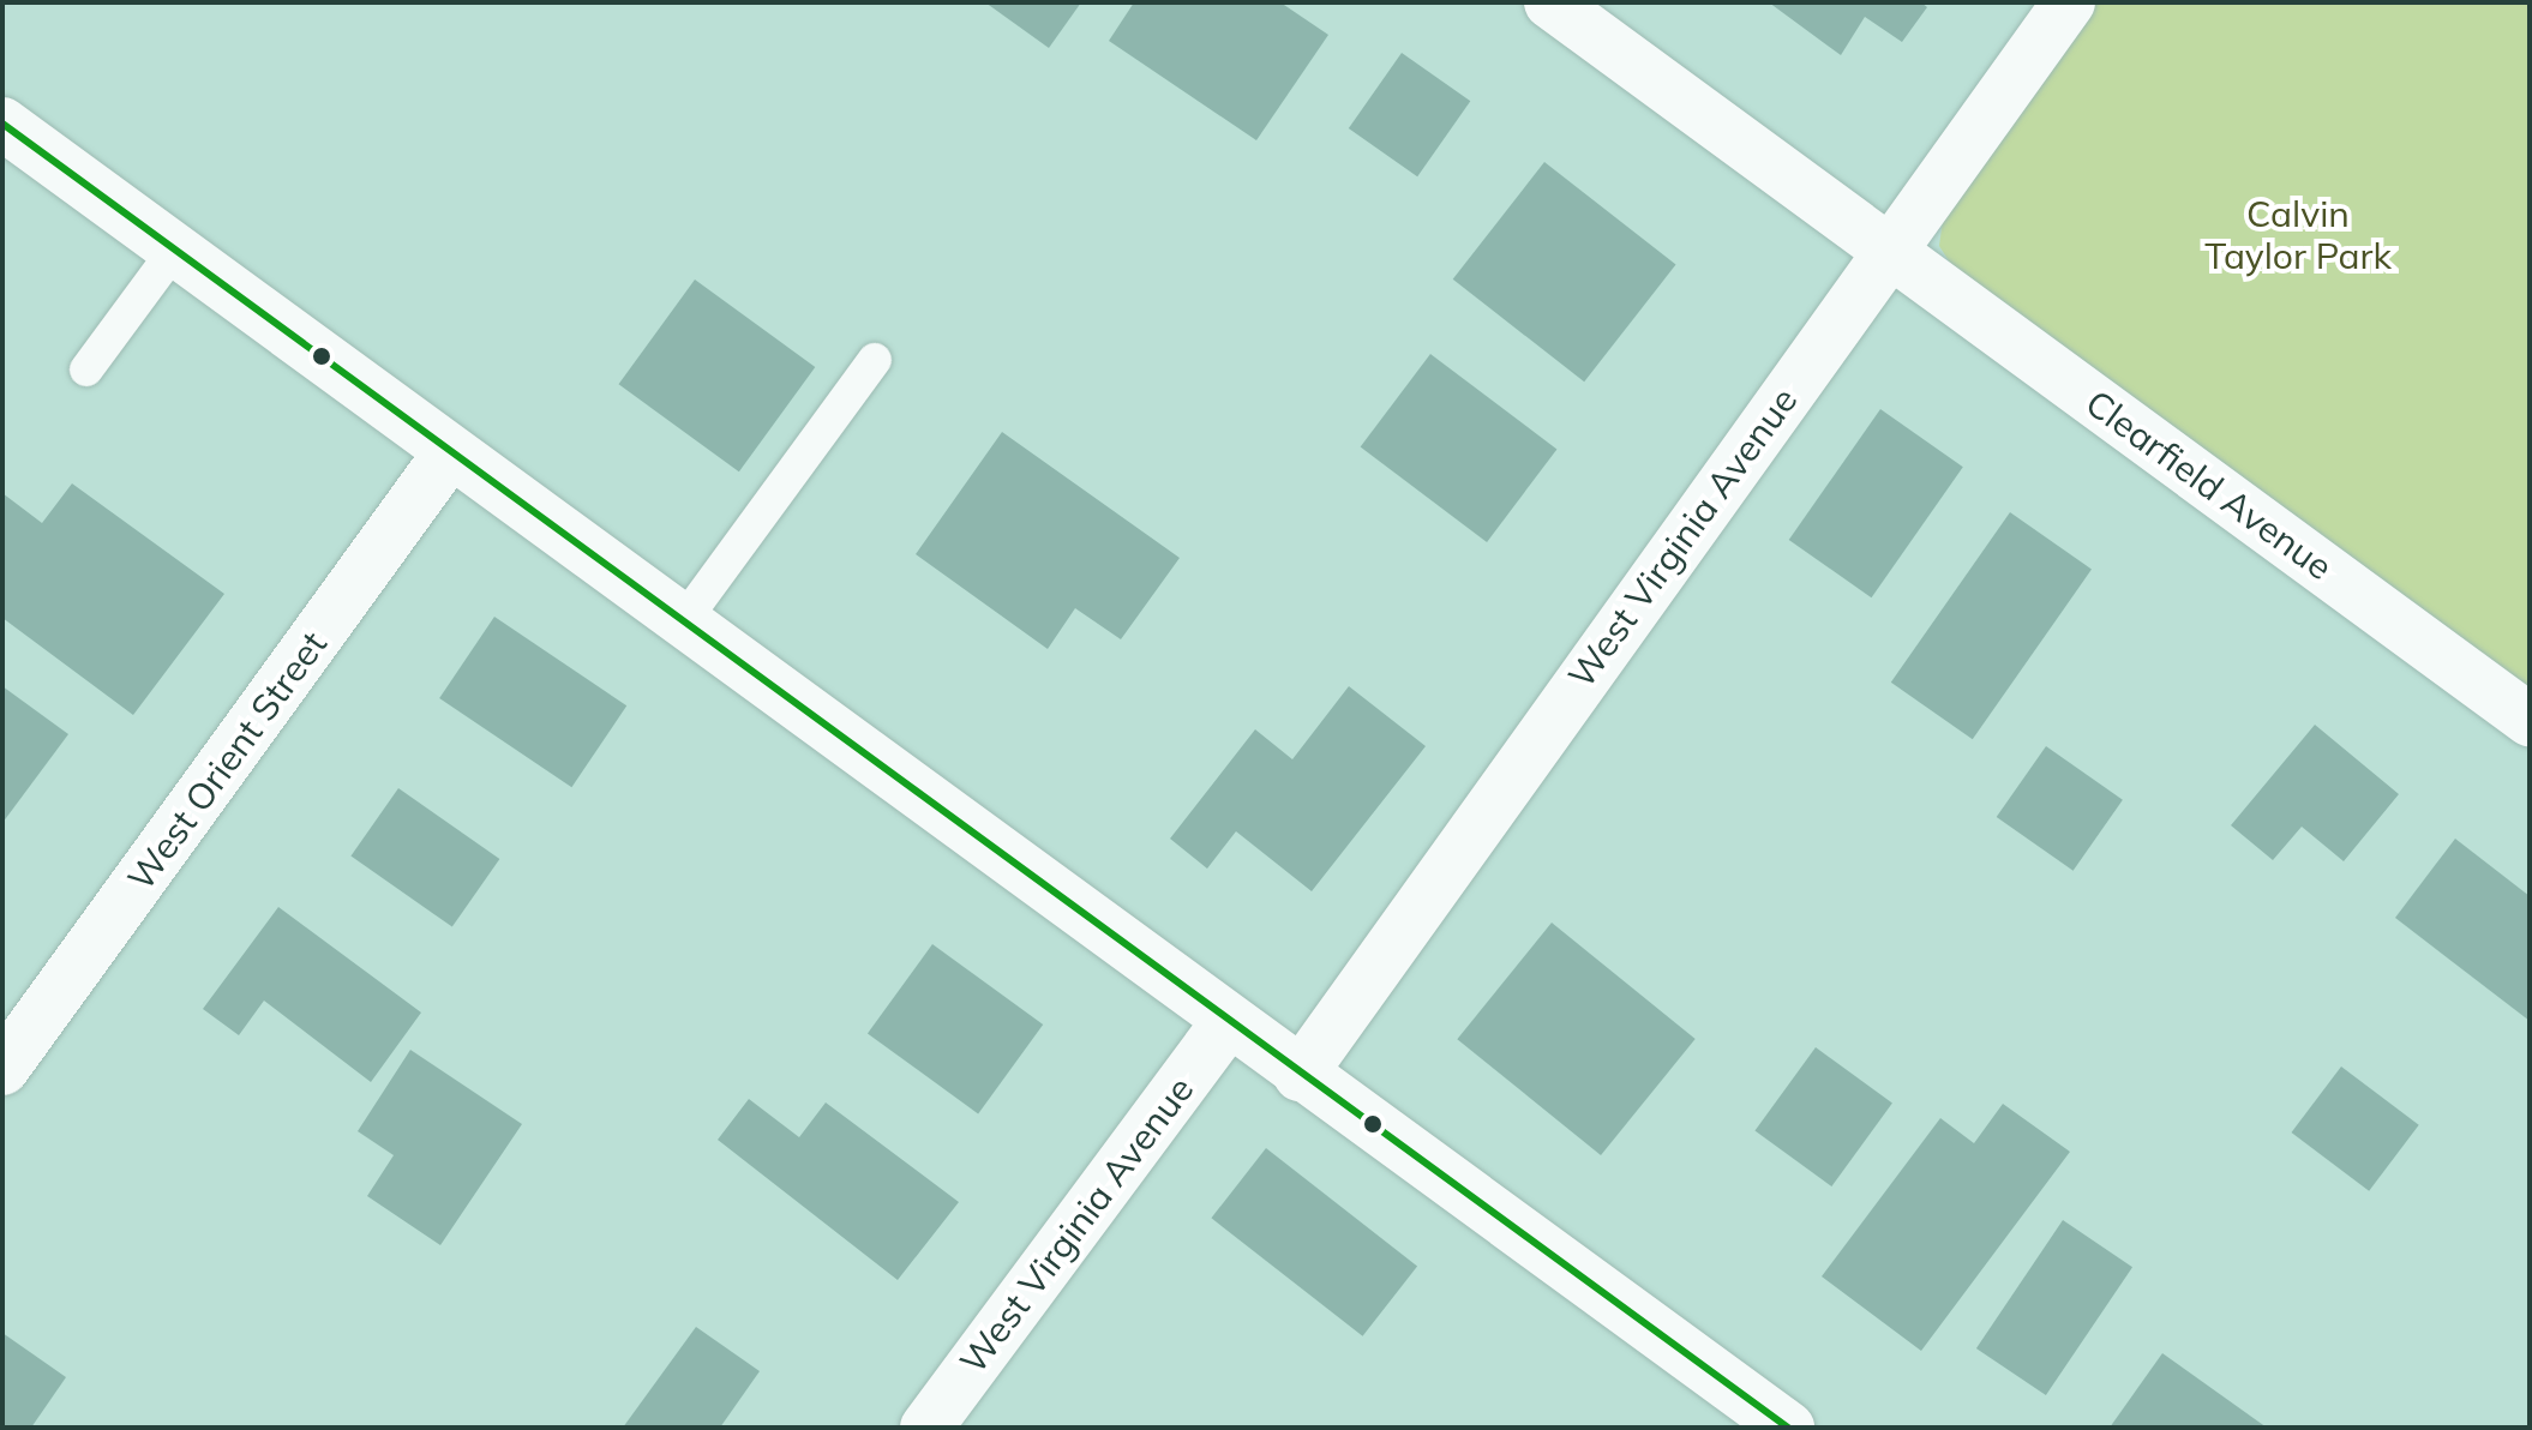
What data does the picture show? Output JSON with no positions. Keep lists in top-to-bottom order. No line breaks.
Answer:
{"streets":{"street":["Clearfield Avenue","West Virginia Avenue","West Orient Street"]},"crossings":[["Clearfield Avenue","West Virginia Avenue"]],"parks":["Calvin Taylor Park"]}
